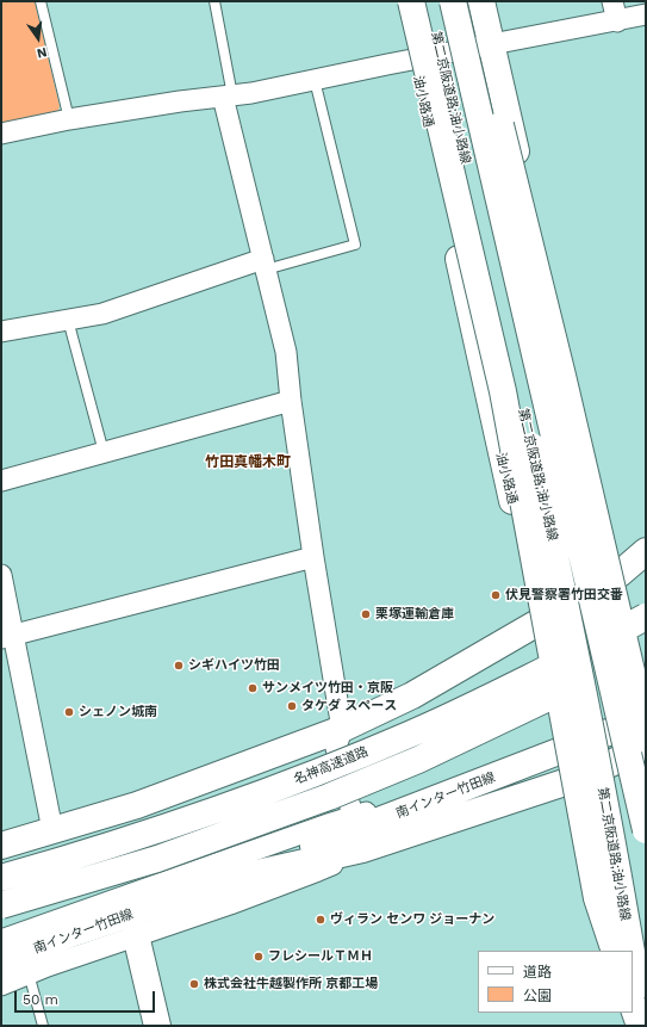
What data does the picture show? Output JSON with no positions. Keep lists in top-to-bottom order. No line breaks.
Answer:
{"streets":{"main road":["第二京阪道路;油小路線","油小路通","名神高速道路","南インター竹田線"]},"crossings":[["油小路通","南インター竹田線"]],"districts":["竹田真幡木町"],"places":["伏見警察署竹田交番","栗塚運輸倉庫","シギハイツ竹田","サンメイツ竹田・京阪","タケダ スペース","シェノン城南","ヴィラン センワ ジョーナン","フレシールＴＭＨ","株式会社牛越製作所 京都工場"],"legend":["道路","公園"],"scale_bar":"50 m","north":"bottom"}
